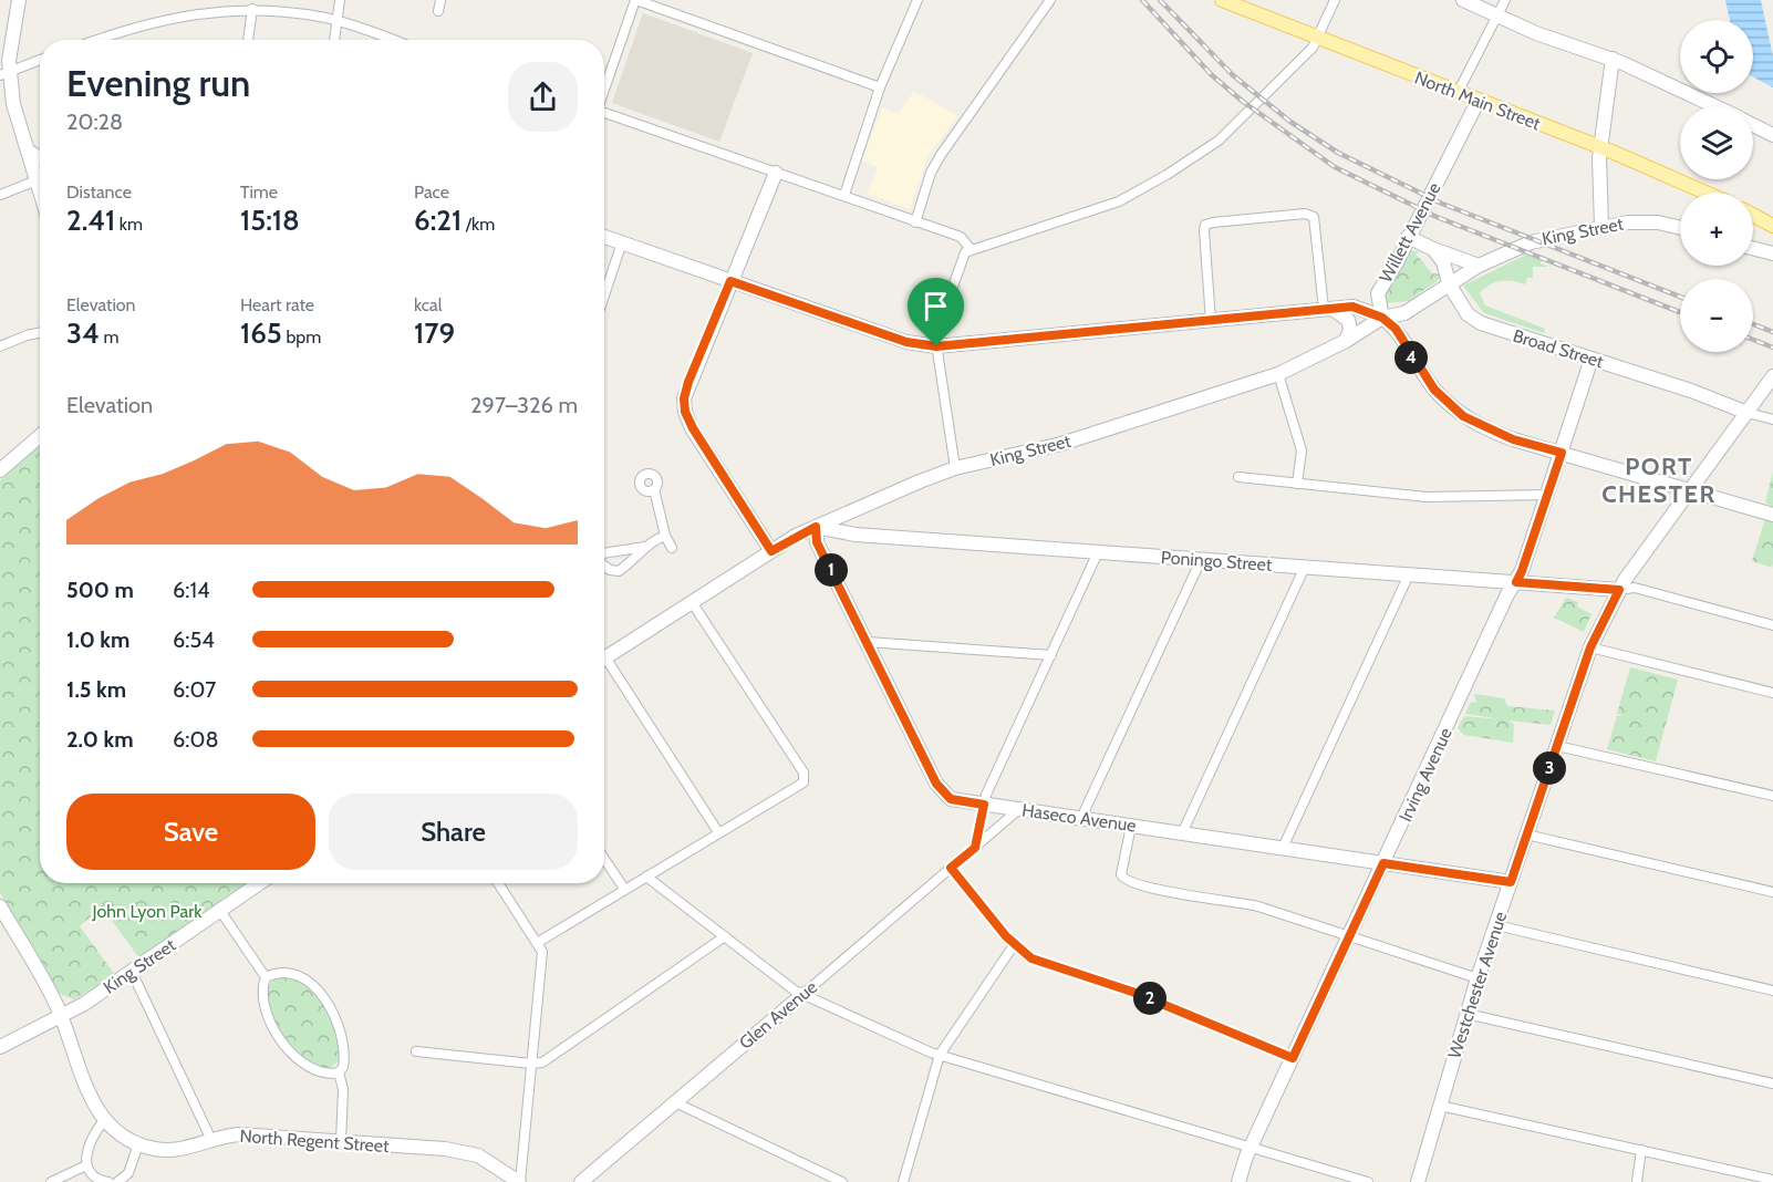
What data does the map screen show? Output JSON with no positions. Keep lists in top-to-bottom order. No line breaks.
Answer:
{"streets":{"main road":["North Main Street"],"street":["King Street","Willett Avenue","Broad Street","Poningo Street","Irving Avenue","Haseco Avenue","Westchester Avenue","Glen Avenue","North Regent Street"]},"crossings":[["North Main Street","Willett Avenue"],["King Street","Willett Avenue"],["King Street","Broad Street"],["King Street","Poningo Street"],["King Street","Haseco Avenue"],["King Street","North Regent Street"],["Broad Street","Irving Avenue"],["Broad Street","Westchester Avenue"],["Poningo Street","Irving Avenue"],["Poningo Street","Haseco Avenue"],["Poningo Street","Westchester Avenue"],["Irving Avenue","Haseco Avenue"],["Haseco Avenue","Westchester Avenue"],["Haseco Avenue","Glen Avenue"]],"districts":["PORT CHESTER"],"parks":["John Lyon Park"],"page":{"map_buttons":["+","−"],"heading":["Evening run","20:28"],"stats":[["Distance","2.41 km"],["Time","15:18"],["Pace","6:21 /km"],["Elevation","34 m"],["Heart rate","165 bpm"],["kcal","179"]],"pins":["4","1","3","2"],"chart":["Elevation","297–326 m"],"list":[{"name":"500 m","note":"6:14"},{"name":"1.0 km","note":"6:54"},{"name":"1.5 km","note":"6:07"},{"name":"2.0 km","note":"6:08"}],"buttons":["Save","Share"]}}
